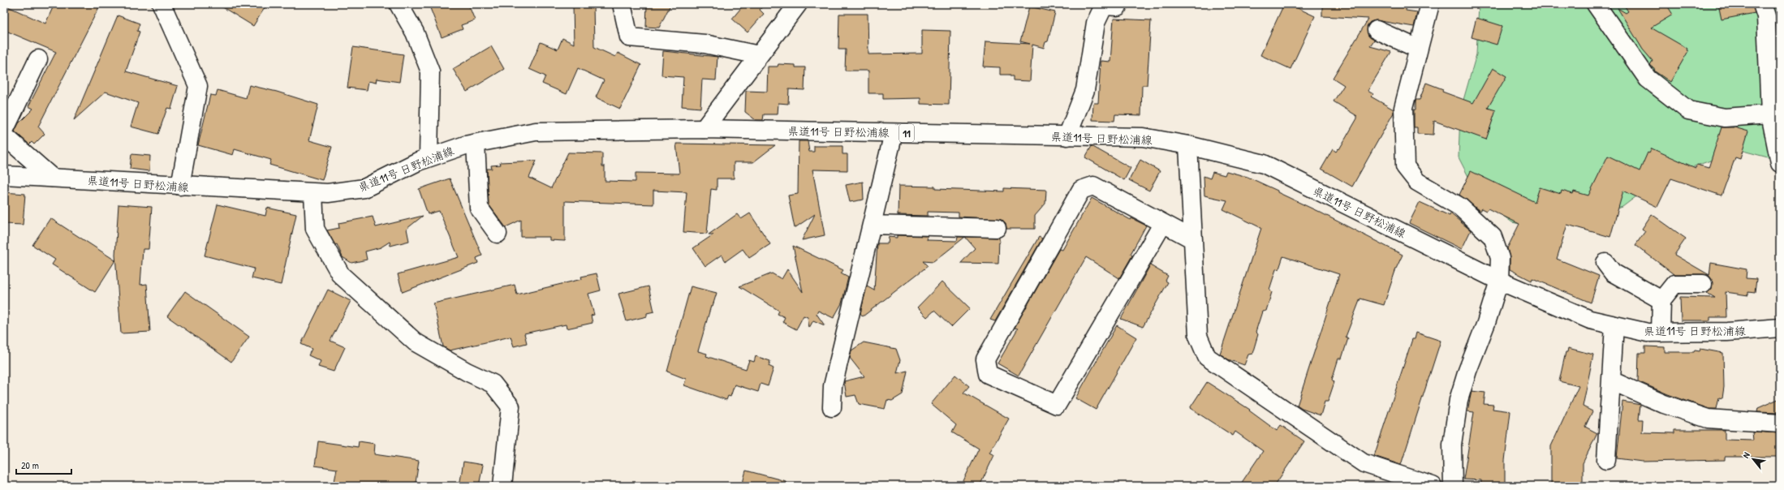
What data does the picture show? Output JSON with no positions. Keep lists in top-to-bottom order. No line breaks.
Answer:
{"streets":{"street":["県道11号 日野松浦線","11"]},"scale_bar":"20 m","north":"top left"}
